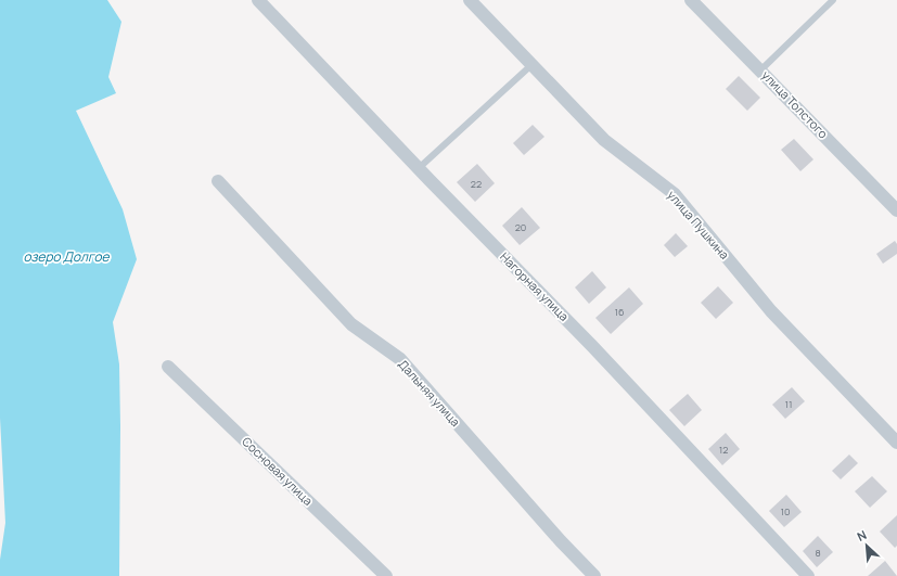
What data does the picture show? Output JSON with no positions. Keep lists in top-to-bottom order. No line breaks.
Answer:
{"streets":{"street":["улица Толстого","улица Пушкина","Нагорная улица","Дальняя улица","Сосновая улица"]},"water":["озеро Долгое"],"house_numbers":["22","20","16","11","12","10","8"],"north":"top left"}
